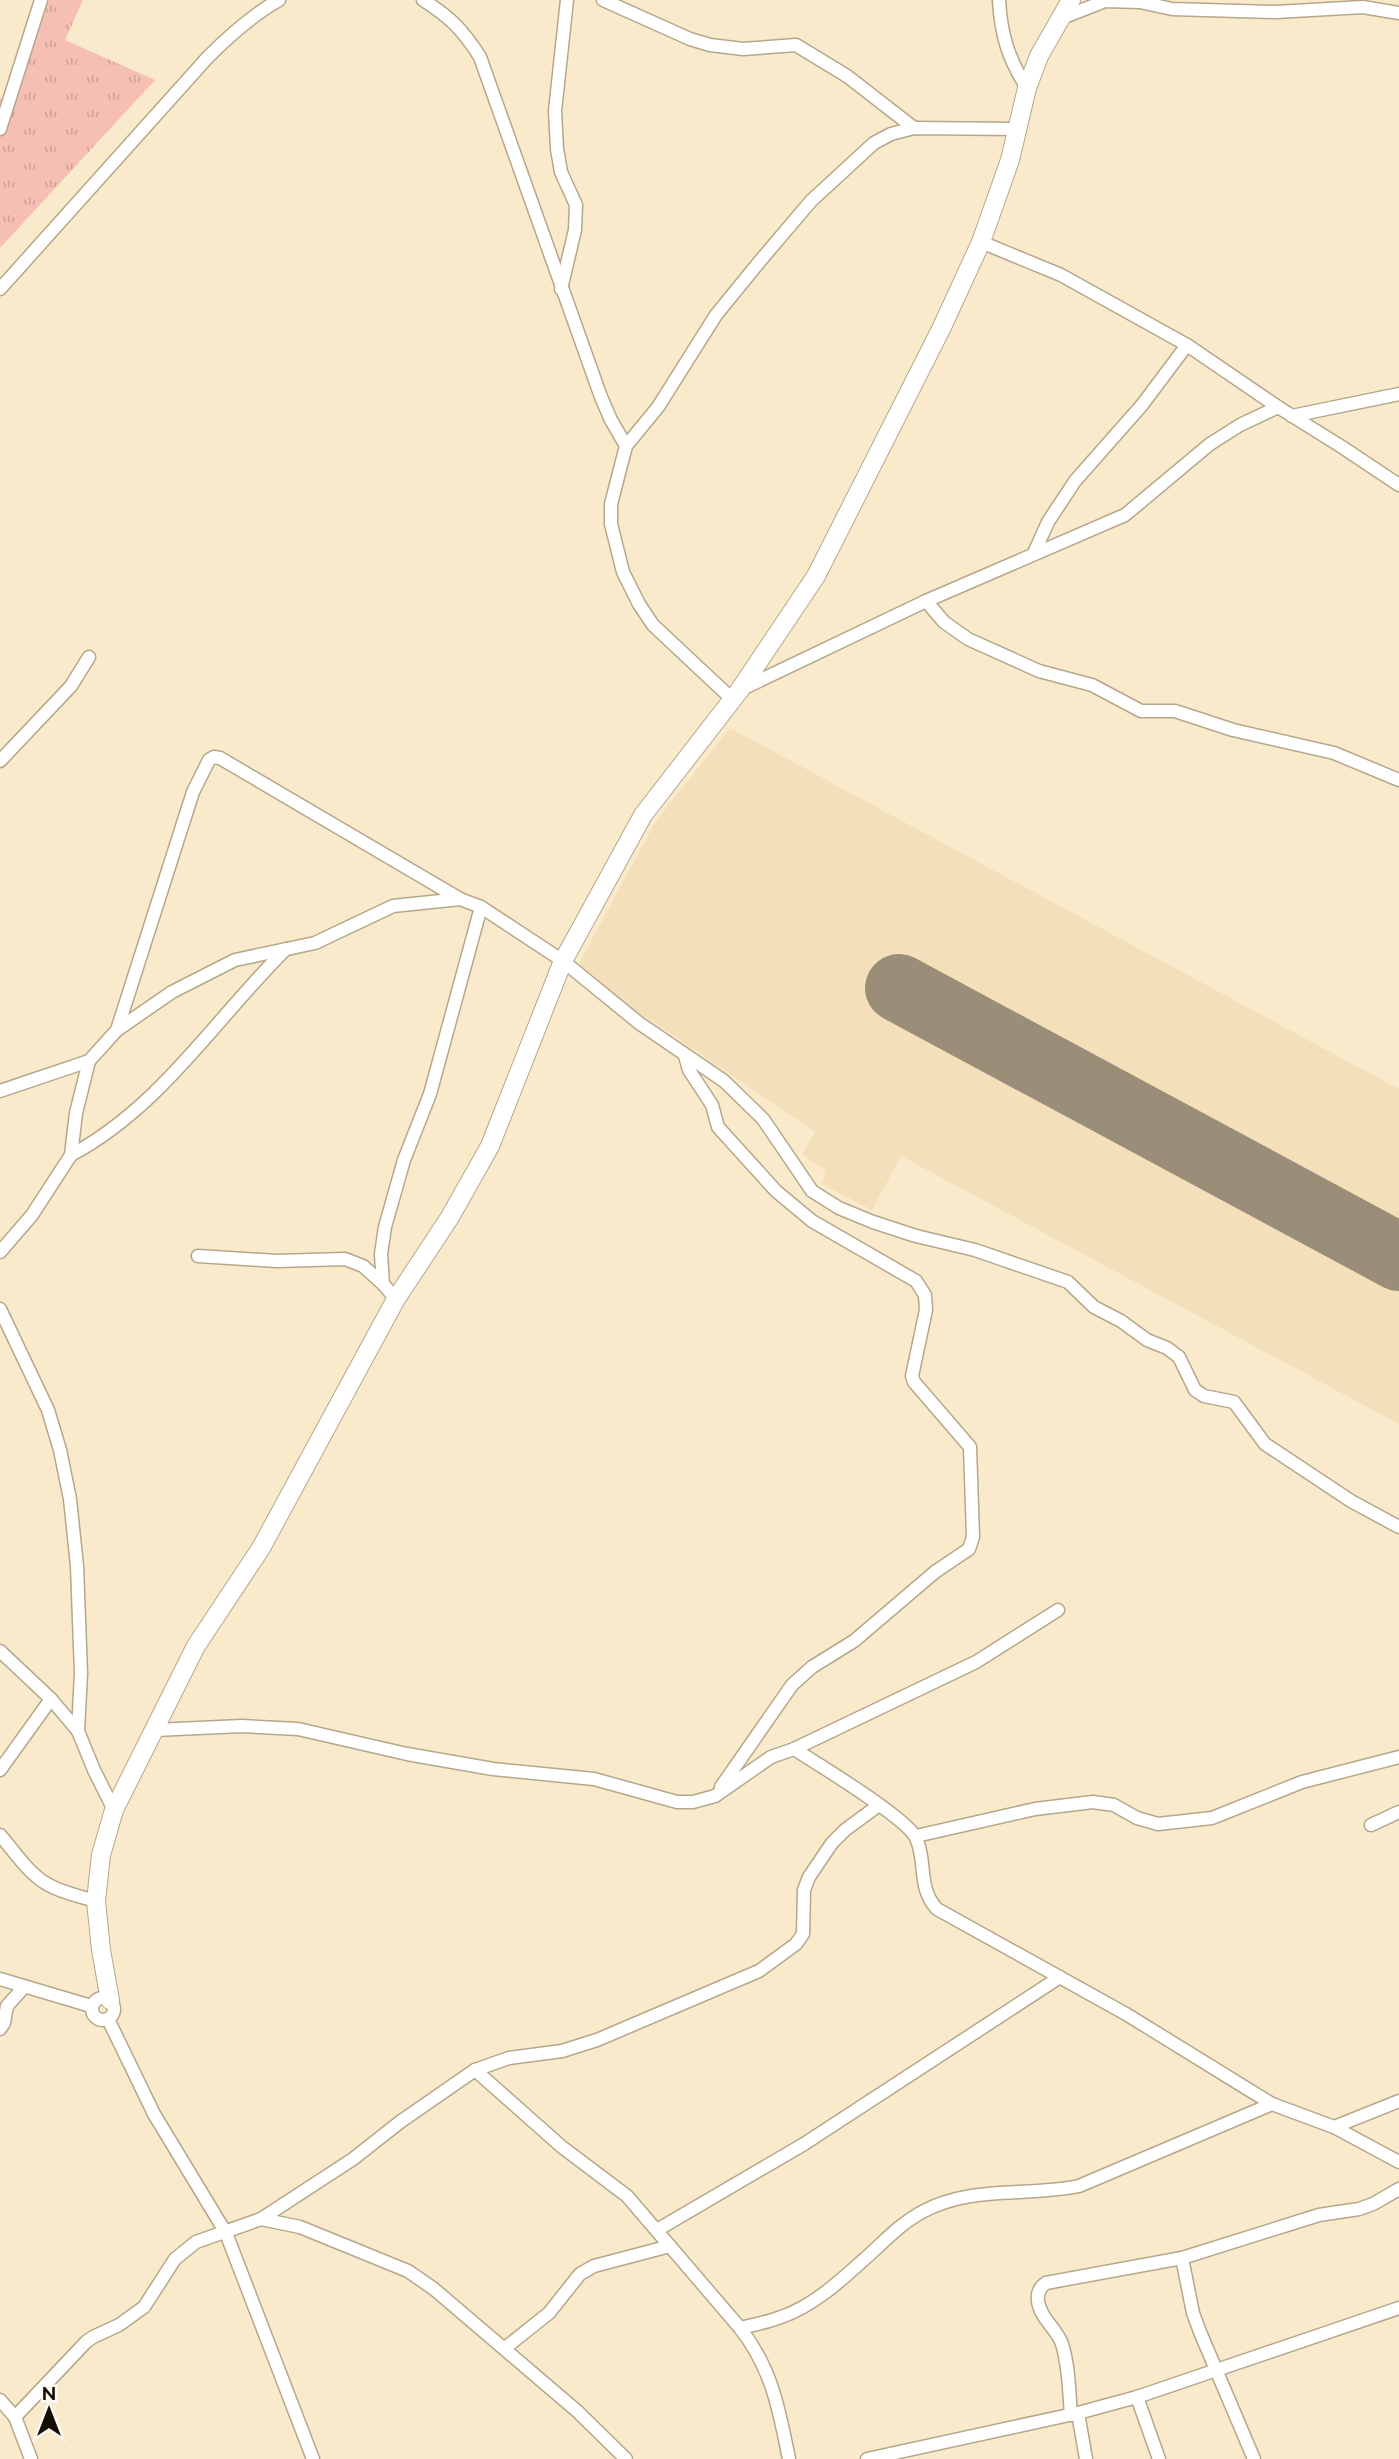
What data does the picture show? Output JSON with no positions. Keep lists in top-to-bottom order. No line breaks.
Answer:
{"north":"top"}
